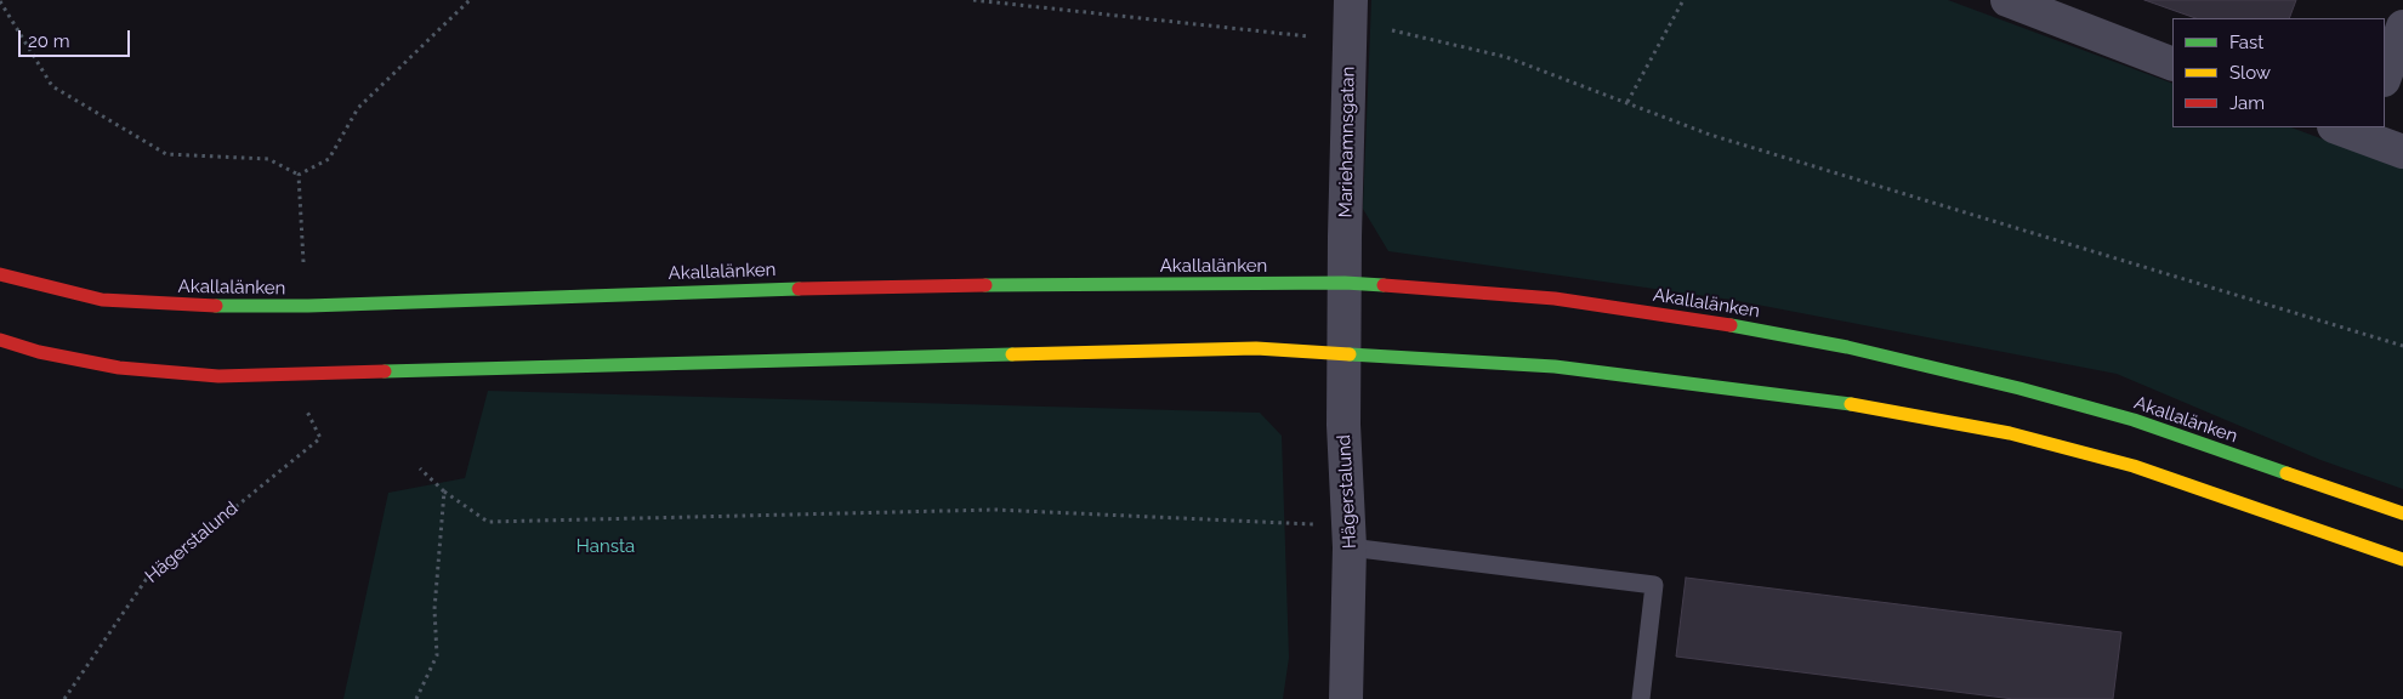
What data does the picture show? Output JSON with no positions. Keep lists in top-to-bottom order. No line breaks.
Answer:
{"streets":{"main road":["Akallalänken"],"street":["Mariehamnsgatan","Hägerstalund"]},"crossings":[["Mariehamnsgatan","Akallalänken"],["Mariehamnsgatan","Hägerstalund"],["Akallalänken","Hägerstalund"]],"parks":["Hansta"],"legend":["Fast","Slow","Jam"],"scale_bar":"20 m"}
